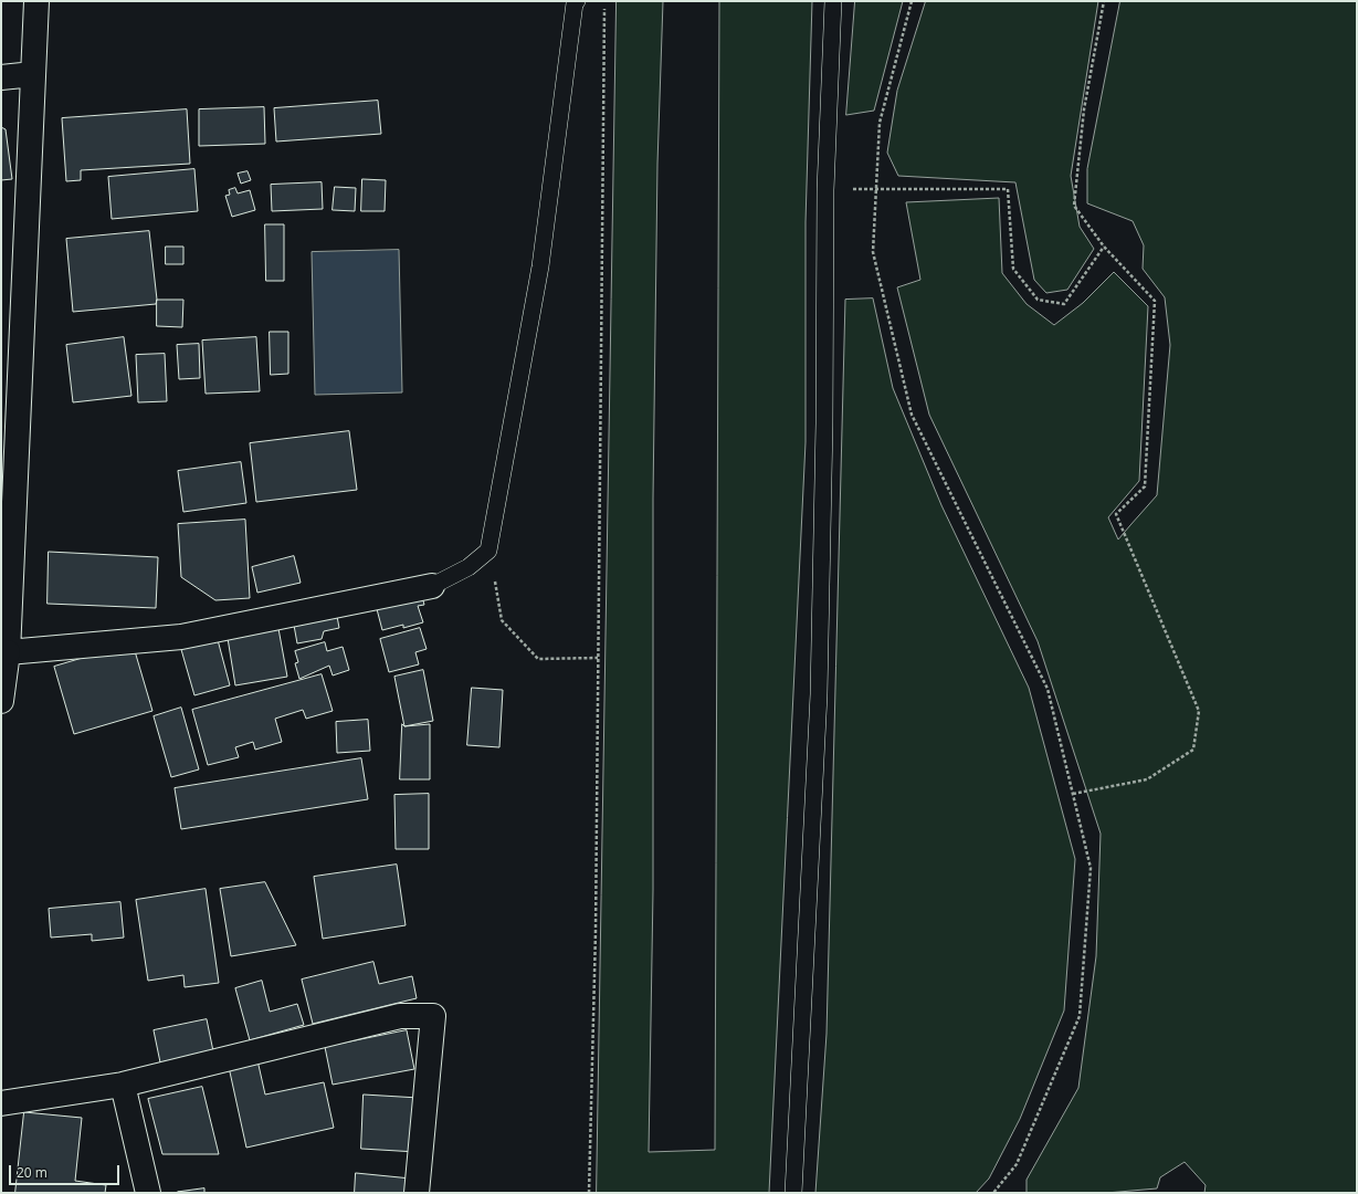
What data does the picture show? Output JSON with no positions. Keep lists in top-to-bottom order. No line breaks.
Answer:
{"scale_bar":"20 m"}
